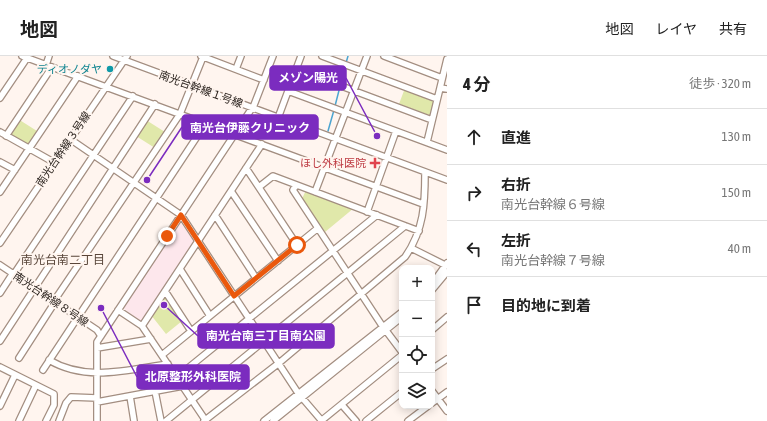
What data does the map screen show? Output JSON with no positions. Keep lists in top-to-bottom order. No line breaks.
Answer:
{"streets":{"street":["南光台幹線１号線","南光台幹線３号線","南光台幹線８号線"]},"crossings":[["南光台幹線１号線","南光台幹線３号線"]],"districts":["南光台南二丁目"],"places":{"other":["ディオノダヤ","メゾン陽光","南光台伊藤クリニック","南光台南三丁目南公園","北原整形外科医院"],"health":["ほし外科医院"]},"page":{"header":"地図","nav":["地図","レイヤ","共有"],"heading":["4 分","徒歩 · 320 m"],"list":[["直進","130 m"],["右折","南光台幹線６号線","150 m"],["左折","南光台幹線７号線","40 m"],"目的地に到着"],"map_buttons":["+","−"]}}
